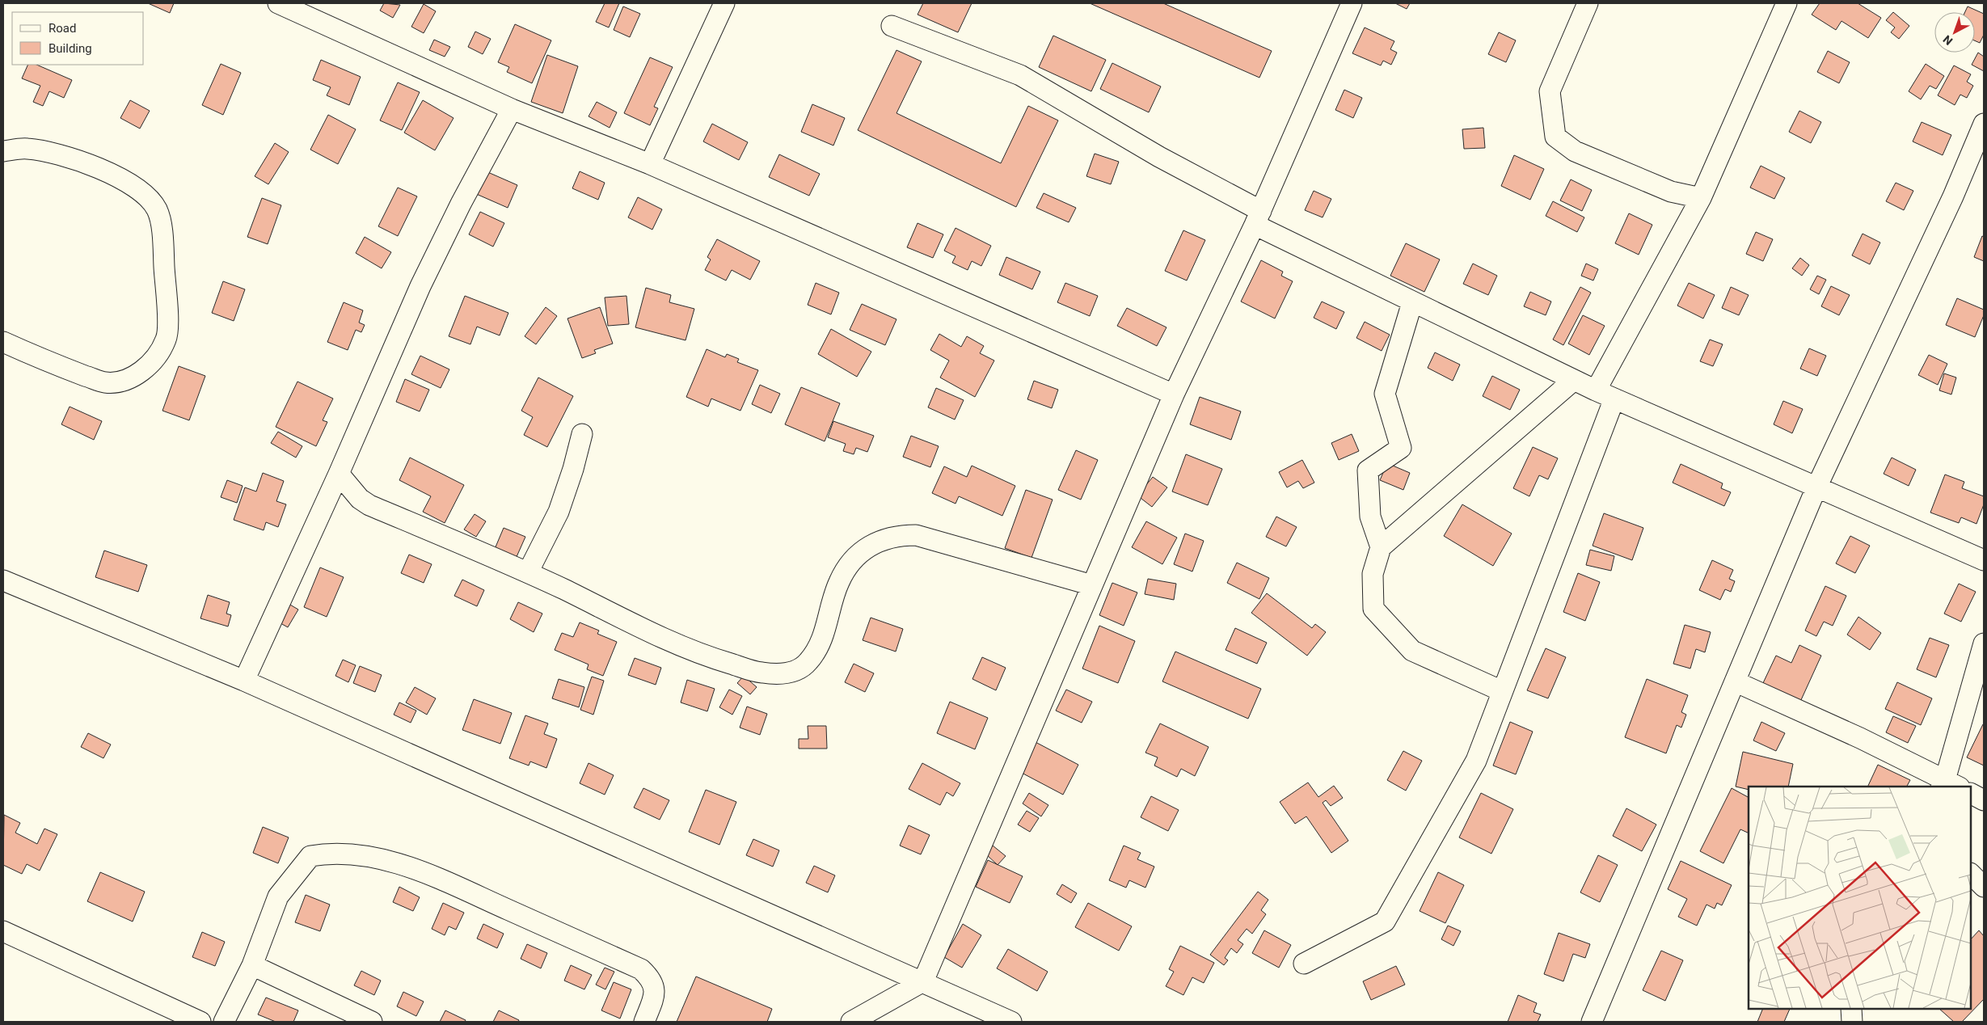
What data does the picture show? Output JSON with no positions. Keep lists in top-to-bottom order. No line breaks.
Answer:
{"legend":["Road","Building"],"north":"bottom left"}
